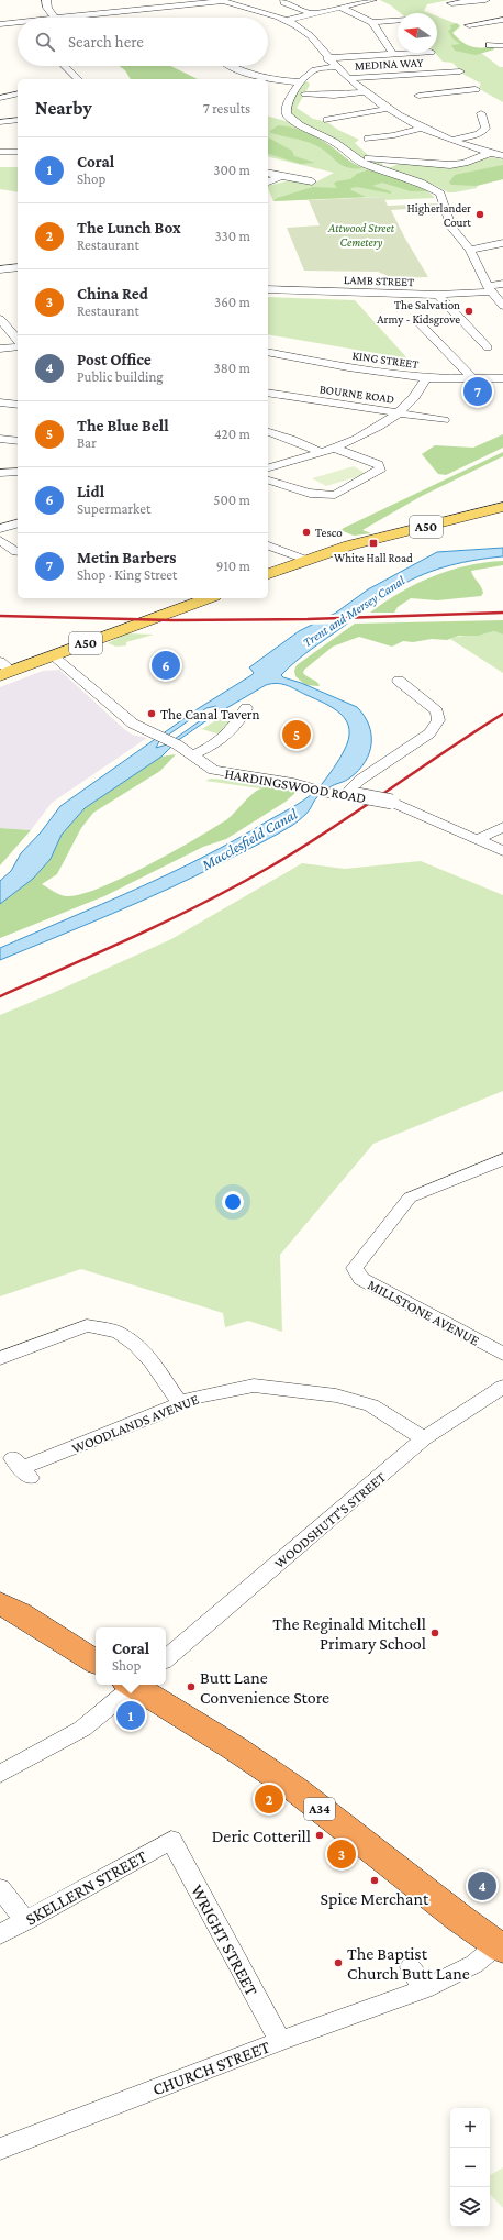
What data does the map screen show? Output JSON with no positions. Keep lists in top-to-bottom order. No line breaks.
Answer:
{"streets":{"highway":["A34"],"main road":["A50"],"street":["MEDINA WAY","LAMB STREET","KING STREET","BOURNE ROAD","HARDINGSWOOD ROAD","MILLSTONE AVENUE","WOODLANDS AVENUE","WOODSHUTT'S STREET","SKELLERN STREET","WRIGHT STREET","CHURCH STREET"]},"crossings":[["A50","HARDINGSWOOD ROAD"],["WOODLANDS AVENUE","WOODSHUTT'S STREET"],["A34","CHURCH STREET"],["SKELLERN STREET","WRIGHT STREET"],["WRIGHT STREET","CHURCH STREET"]],"water":["Trent and Mersey Canal","Macclesfield Canal"],"parks":["Attwood Street Cemetery"],"places":{"other":["Higherlander Court","The Salvation Army - Kidsgrove","Tesco","The Canal Tavern","The Reginald Mitchell Primary School","Butt Lane Convenience Store","Deric Cotterill","Spice Merchant","The Baptist Church Butt Lane"],"transit":["White Hall Road"]},"north":"left","page":{"search":"Search here","heading":["Nearby","7 results"],"list":[{"mark":"1","name":"Coral","note":"Shop","value":"300 m"},{"mark":"2","name":"The Lunch Box","note":"Restaurant","value":"330 m"},{"mark":"3","name":"China Red","note":"Restaurant","value":"360 m"},{"mark":"4","name":"Post Office","note":"Public building","value":"380 m"},{"mark":"5","name":"The Blue Bell","note":"Bar","value":"420 m"},{"mark":"6","name":"Lidl","note":"Supermarket","value":"500 m"},{"mark":"7","name":"Metin Barbers","note":"Shop · King Street","value":"910 m"}],"pins":["7","6","5","1","2","3","4"],"popup":["Coral","Shop"],"map_buttons":["+","−"]}}
